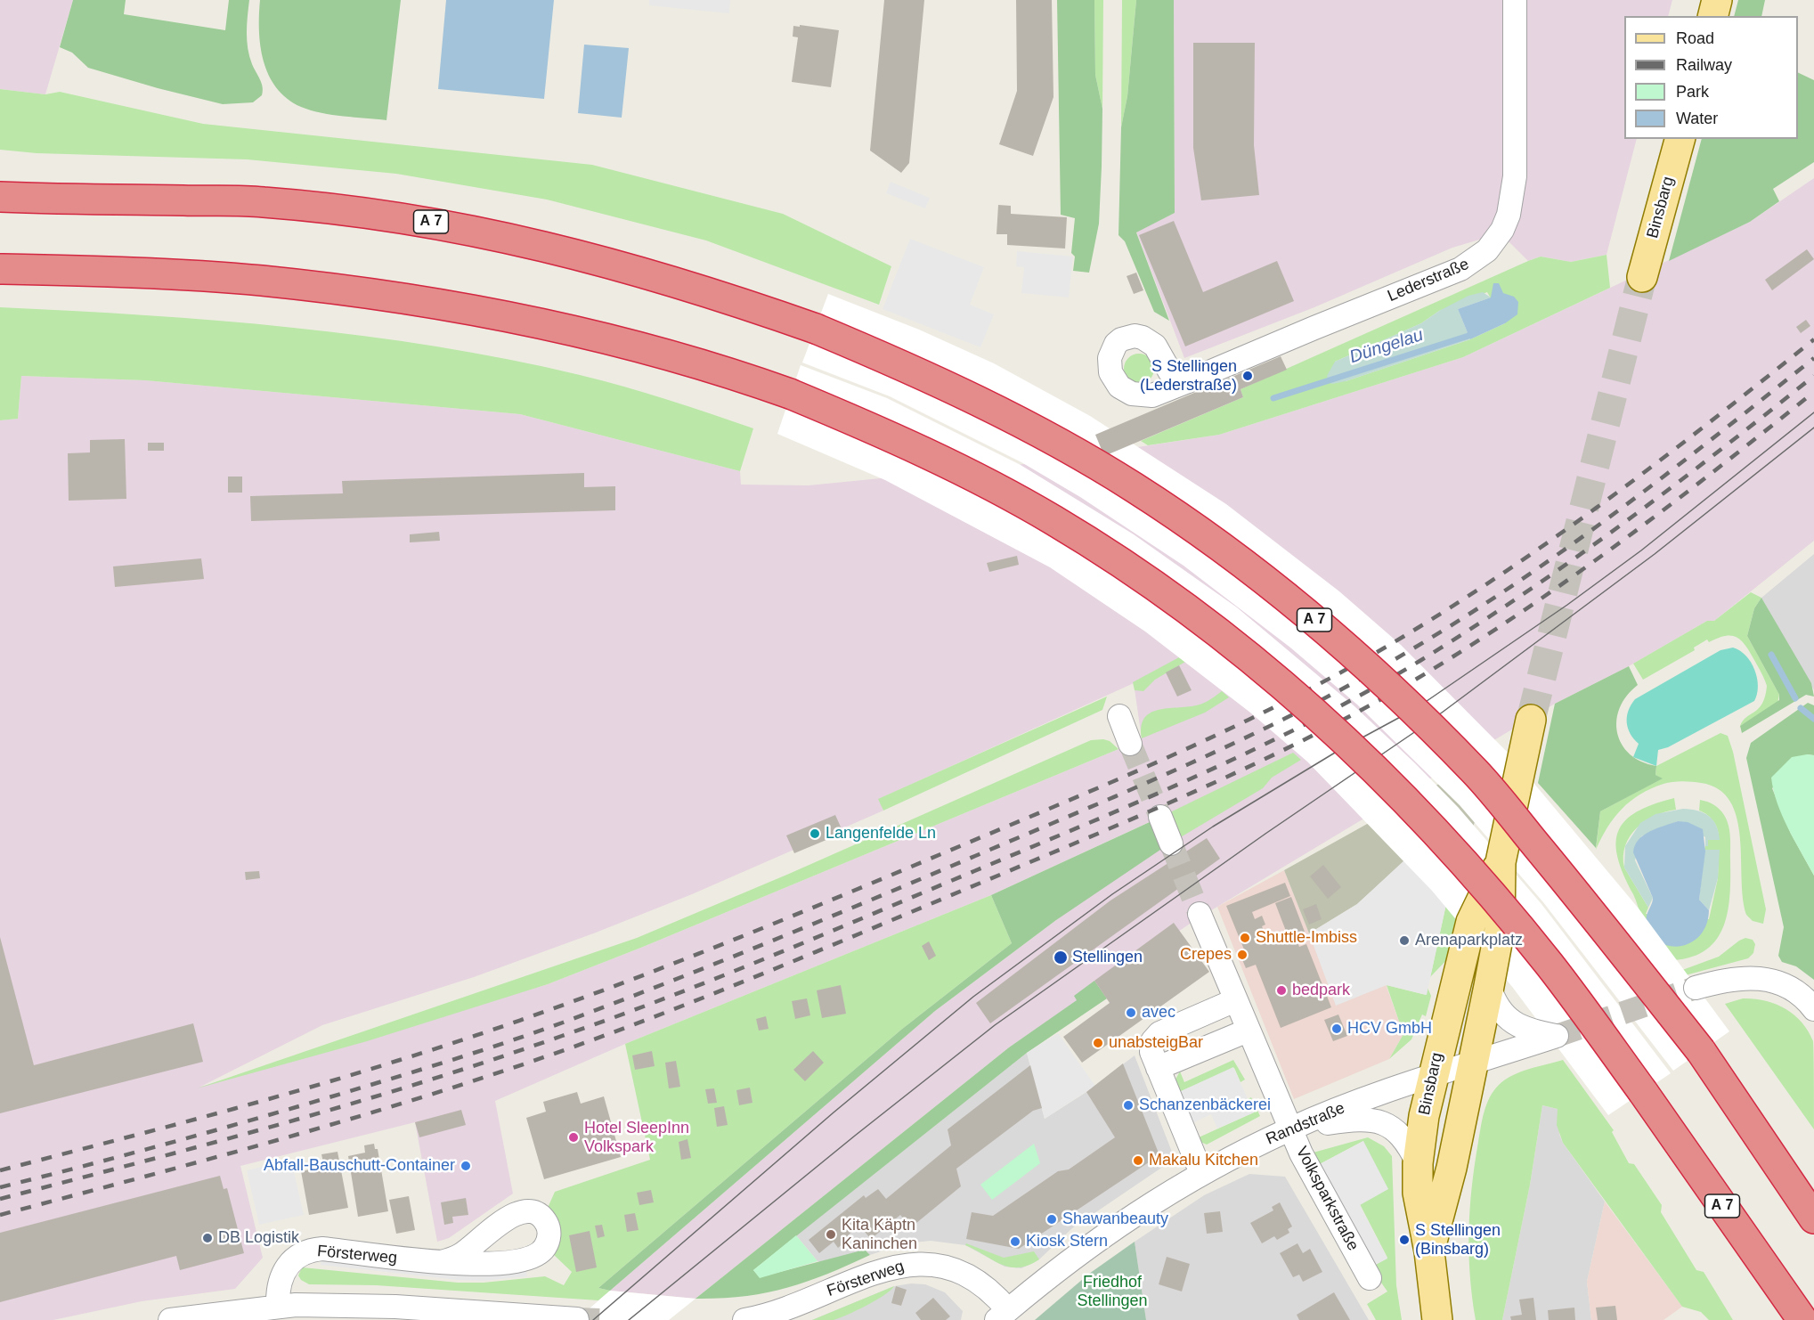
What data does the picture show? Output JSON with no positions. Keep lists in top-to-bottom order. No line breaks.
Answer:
{"streets":{"highway":["A 7"],"main road":["Binsbarg"],"street":["Lederstraße","Randstraße","Volksparkstraße","Försterweg"]},"crossings":[["Binsbarg","Randstraße"],["Randstraße","Volksparkstraße"],["Randstraße","Försterweg"]],"water":["Düngelau"],"parks":["Friedhof Stellingen"],"places":["S Stellingen (Lederstraße)","Langenfelde Ln","Shuttle-Imbiss","Arenaparkplatz","Crepes","Stellingen","bedpark","avec","HCV GmbH","unabsteigBar","Schanzenbäckerei","Hotel SleepInn Volkspark","Makalu Kitchen","Abfall-Bauschutt-Container","Shawanbeauty","Kita Käptn Kaninchen","DB Logistik","S Stellingen (Binsbarg)","Kiosk Stern"],"legend":["Road","Railway","Park","Water"]}
